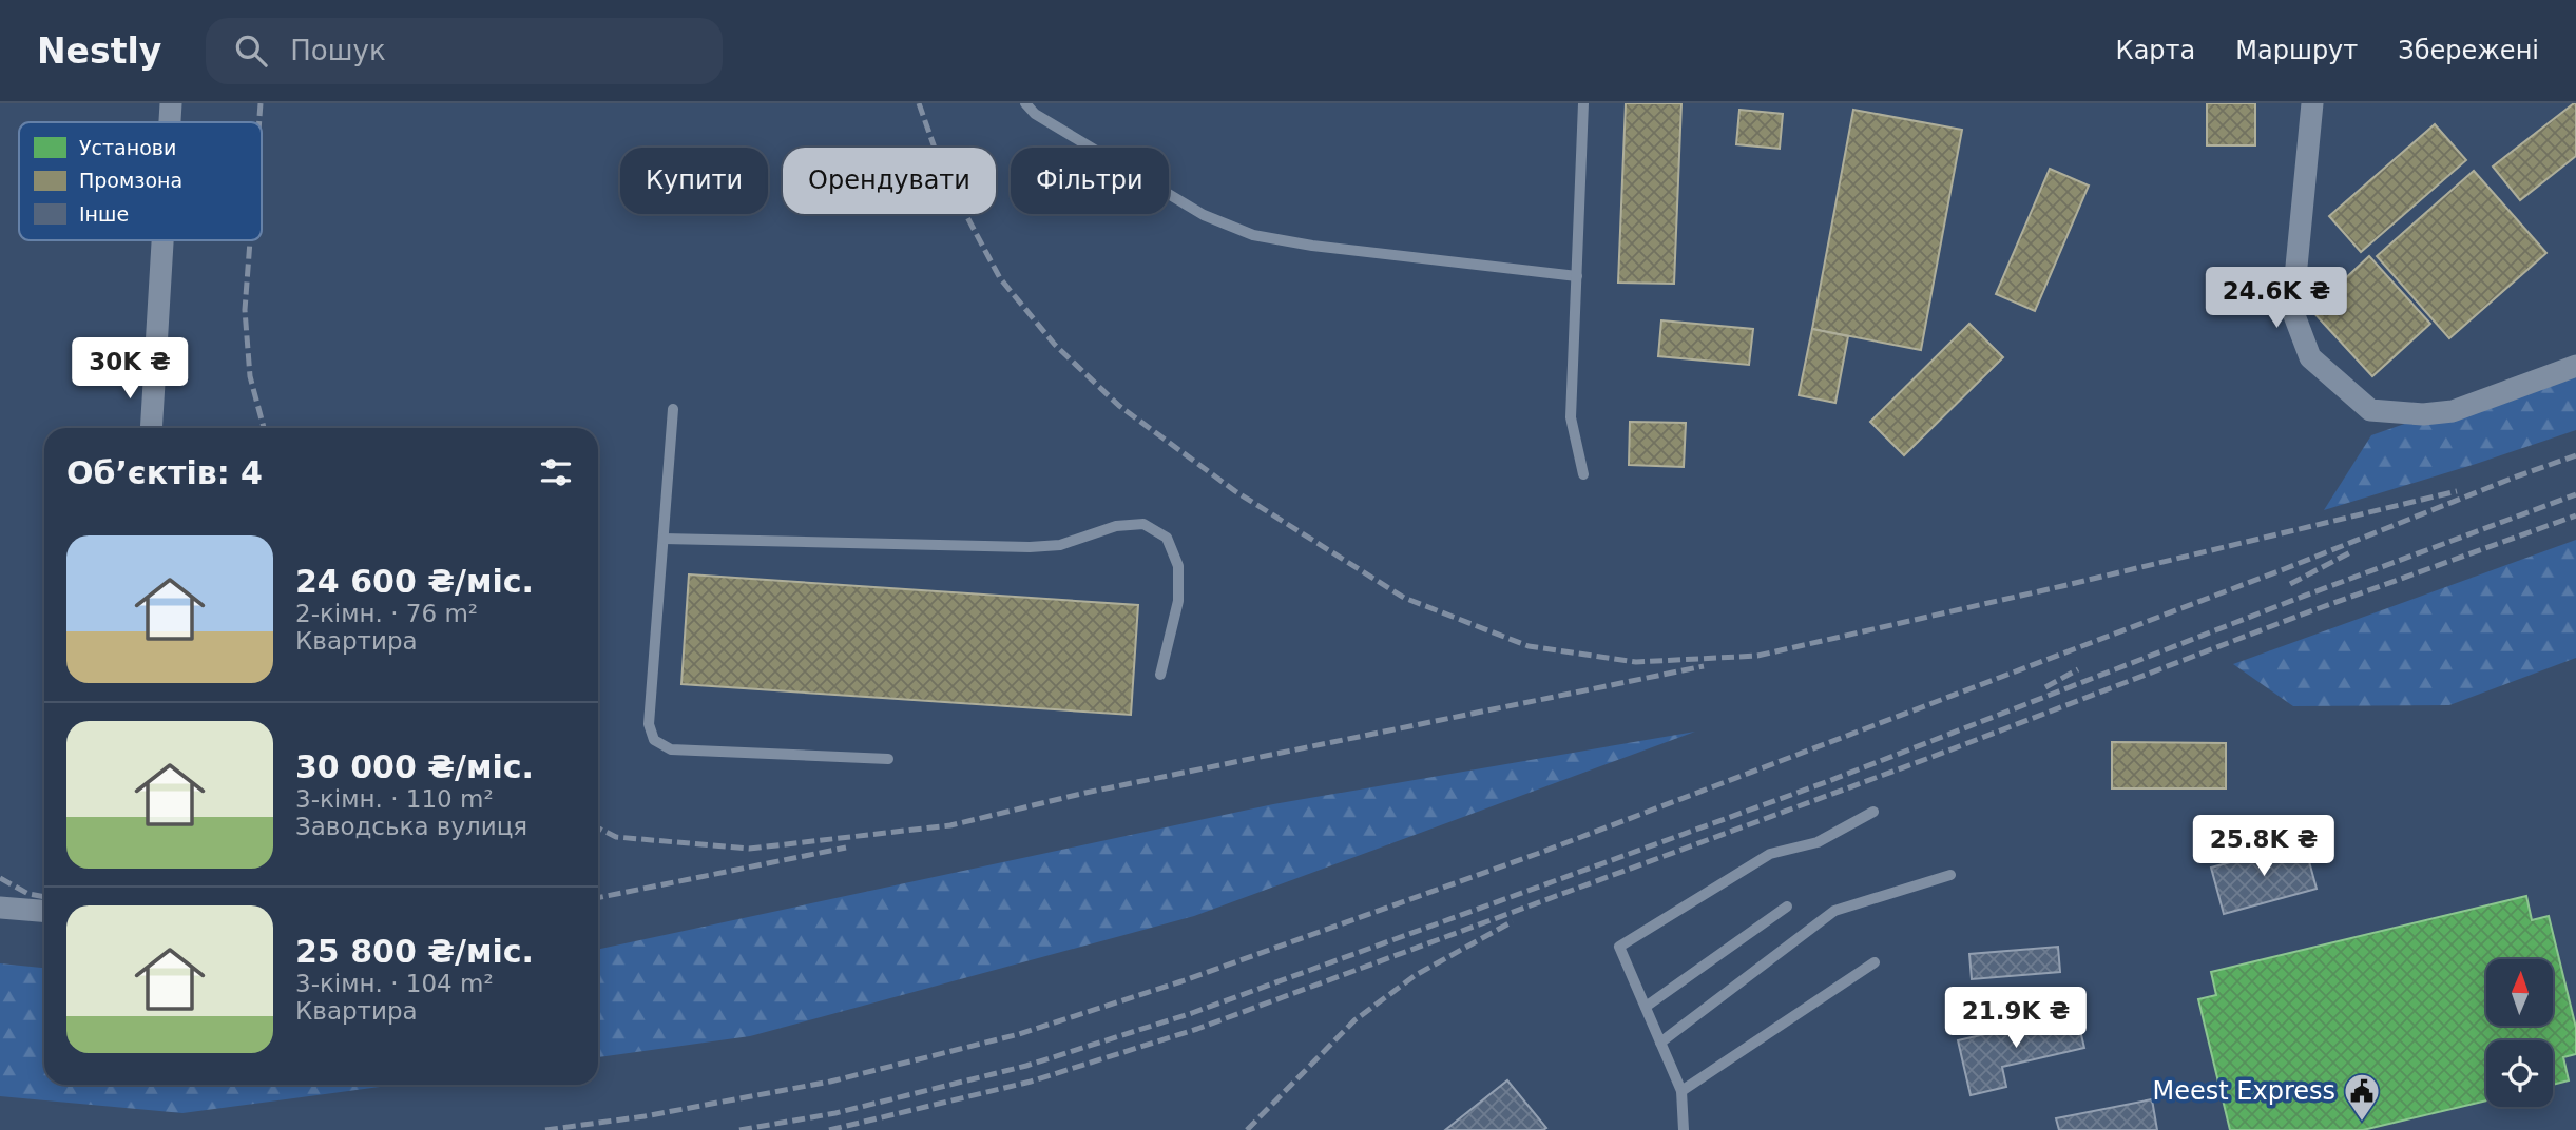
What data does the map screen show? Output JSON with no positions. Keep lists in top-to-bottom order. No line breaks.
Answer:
{"places":{"public building":["Meest Express"]},"legend":["Установи","Промзона","Інше"],"north":"top","page":{"header":"Nestly","search":"Пошук","nav":["Карта","Маршрут","Збережені"],"chip":["Купити","Орендувати","Фільтри"],"price":["24.6K ₴","30K ₴","25.8K ₴","21.9K ₴"],"heading":"Об’єктів: 4","list":[{"name":"24 600 ₴/міс.","note":"2-кімн. · 76 m² · Квартира"},{"name":"30 000 ₴/міс.","note":"3-кімн. · 110 m² · Заводська вулиця"},{"name":"25 800 ₴/міс.","note":"3-кімн. · 104 m² · Квартира"}]}}
